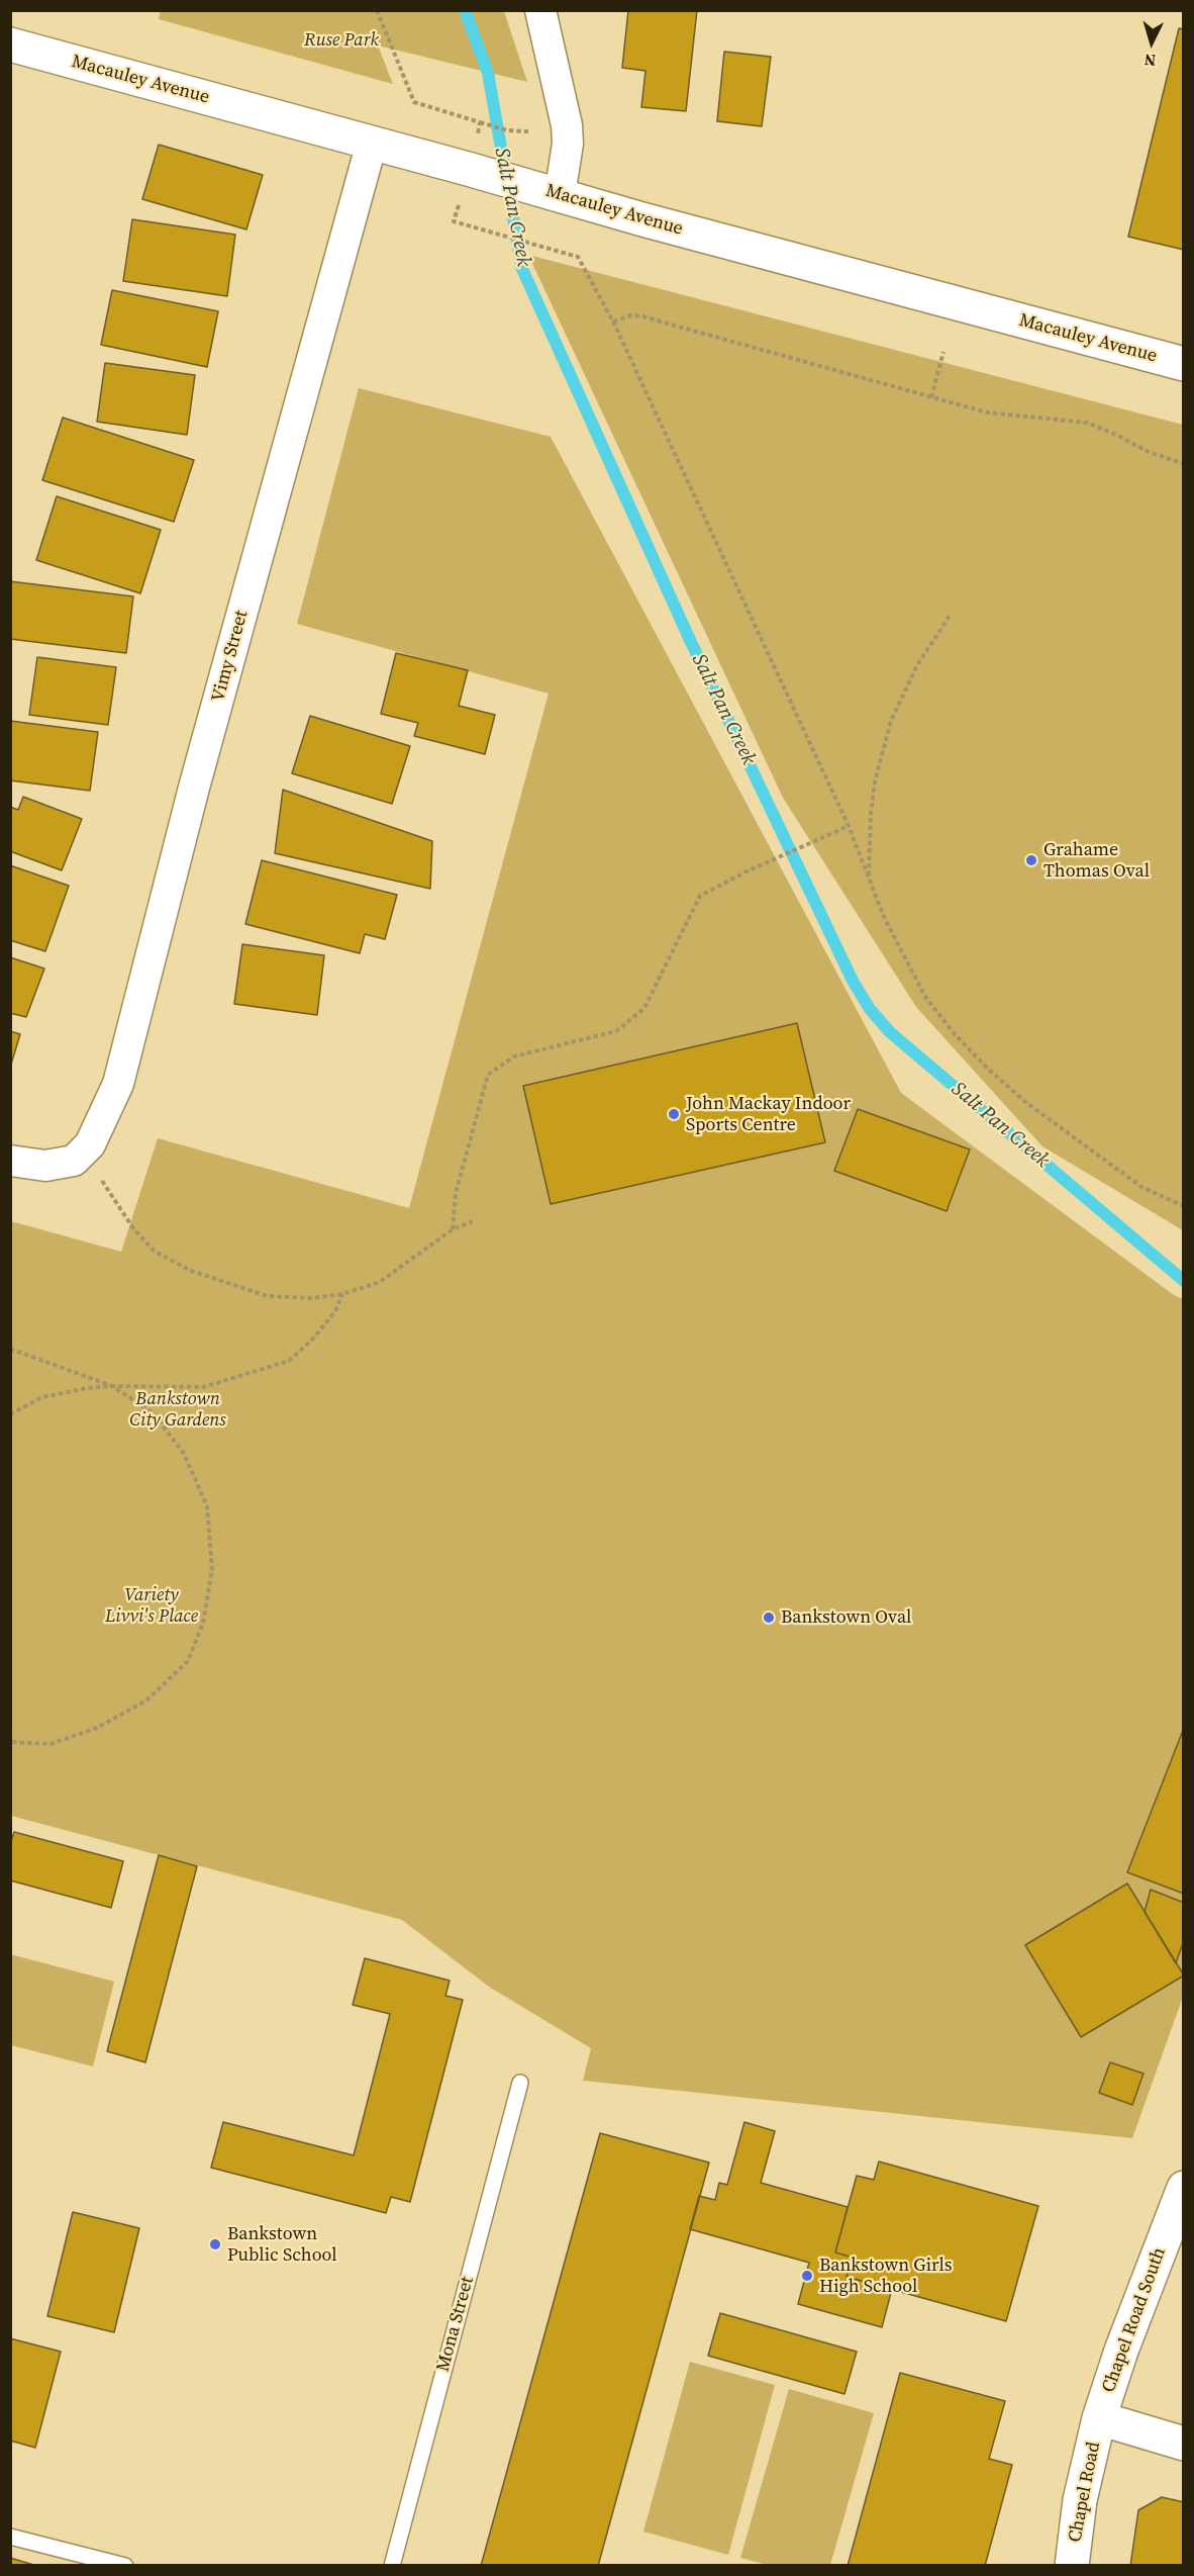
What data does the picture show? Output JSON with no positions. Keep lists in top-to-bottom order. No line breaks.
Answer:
{"streets":{"main road":["Macauley Avenue","Chapel Road South","Chapel Road"],"street":["Vimy Street"],"lane":["Mona Street"]},"crossings":[["Macauley Avenue","Vimy Street"],["Chapel Road South","Chapel Road"]],"water":["Salt Pan Creek"],"parks":["Ruse Park","Bankstown City Gardens","Variety Livvi's Place"],"places":["Grahame Thomas Oval","John Mackay Indoor Sports Centre","Bankstown Oval","Bankstown Public School","Bankstown Girls High School"],"north":"bottom"}
